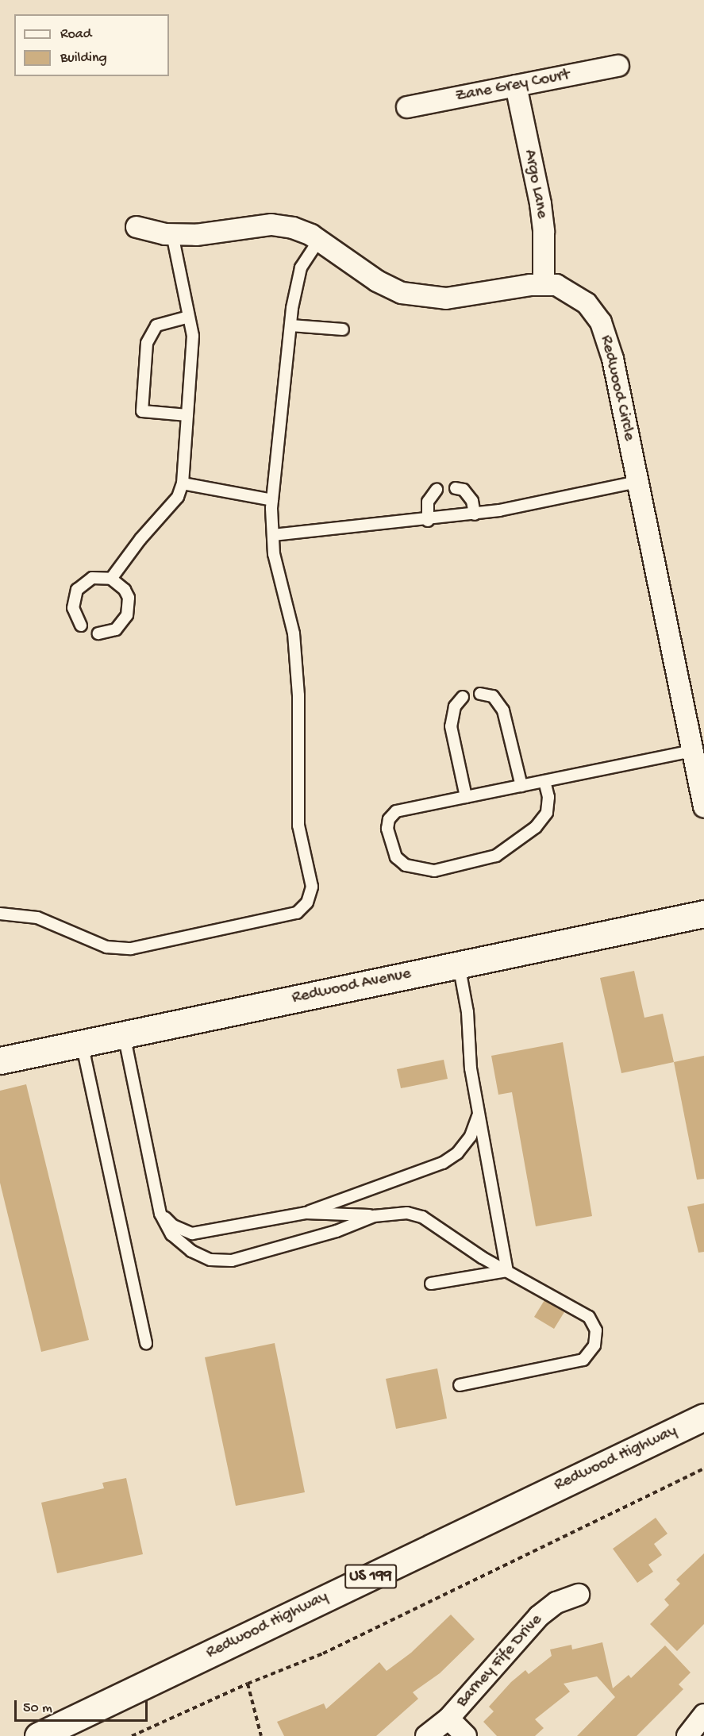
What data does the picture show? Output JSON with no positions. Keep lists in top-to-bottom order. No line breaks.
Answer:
{"streets":{"main road":["Redwood Avenue","Redwood Highway","US 199"],"street":["Zane Grey Court","Argo Lane","Redwood Circle","Barney Fife Drive"]},"crossings":[["Zane Grey Court","Argo Lane"],["Argo Lane","Redwood Circle"]],"legend":["Road","Building"],"scale_bar":"50 m"}
